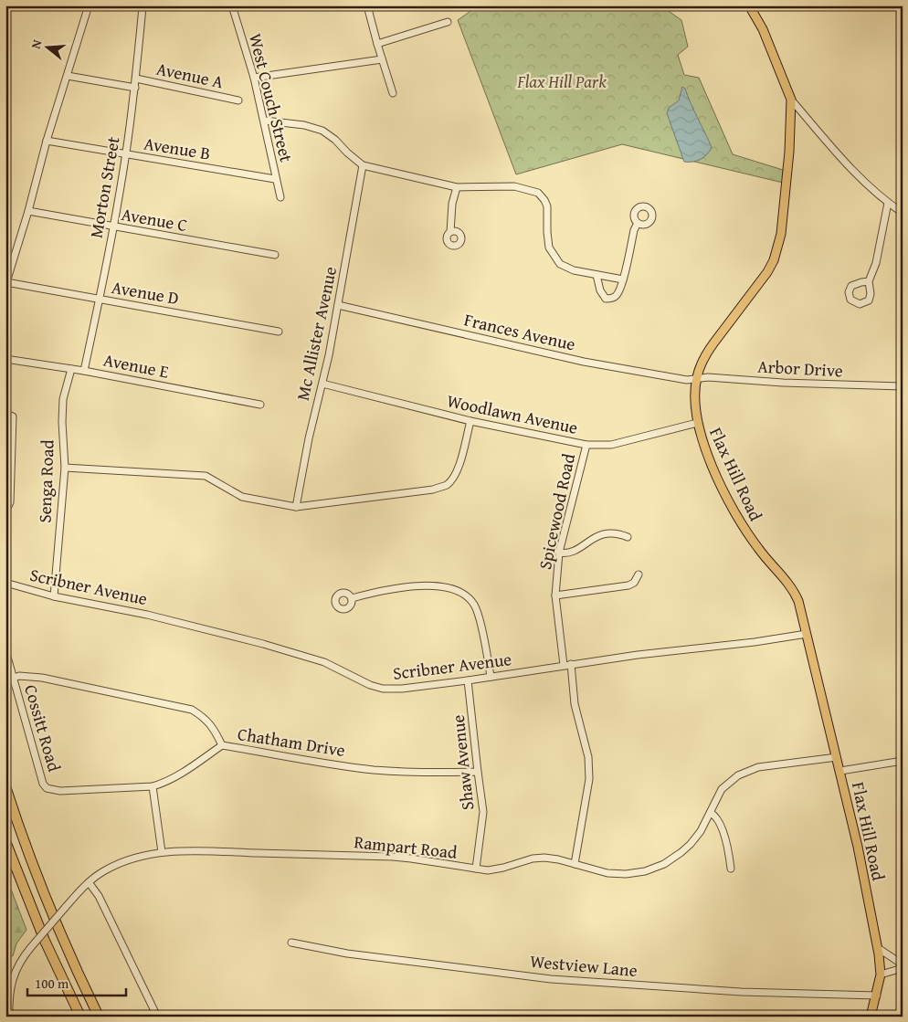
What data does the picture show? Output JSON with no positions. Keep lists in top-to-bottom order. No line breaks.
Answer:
{"streets":{"main road":["Flax Hill Road"],"street":["Avenue A","West Couch Street","Avenue B","Morton Street","Avenue C","Avenue D","Frances Avenue","Mc Allister Avenue","Avenue E","Arbor Drive","Woodlawn Avenue","Senga Road","Spicewood Road","Scribner Avenue","Cossitt Road","Chatham Drive","Shaw Avenue","Rampart Road","Westview Lane"]},"crossings":[["Avenue A","Morton Street"],["West Couch Street","Avenue B"],["Avenue B","Morton Street"],["Morton Street","Avenue C"],["Morton Street","Avenue D"],["Morton Street","Avenue E"],["Frances Avenue","Mc Allister Avenue"],["Frances Avenue","Arbor Drive"],["Frances Avenue","Flax Hill Road"],["Mc Allister Avenue","Woodlawn Avenue"],["Avenue E","Senga Road"],["Arbor Drive","Flax Hill Road"],["Woodlawn Avenue","Flax Hill Road"],["Woodlawn Avenue","Spicewood Road"],["Flax Hill Road","Scribner Avenue"],["Flax Hill Road","Rampart Road"],["Flax Hill Road","Westview Lane"],["Senga Road","Scribner Avenue"],["Spicewood Road","Scribner Avenue"],["Spicewood Road","Rampart Road"],["Scribner Avenue","Shaw Avenue"],["Cossitt Road","Chatham Drive"],["Chatham Drive","Shaw Avenue"],["Shaw Avenue","Rampart Road"]],"parks":["Flax Hill Park"],"scale_bar":"100 m","north":"left"}
